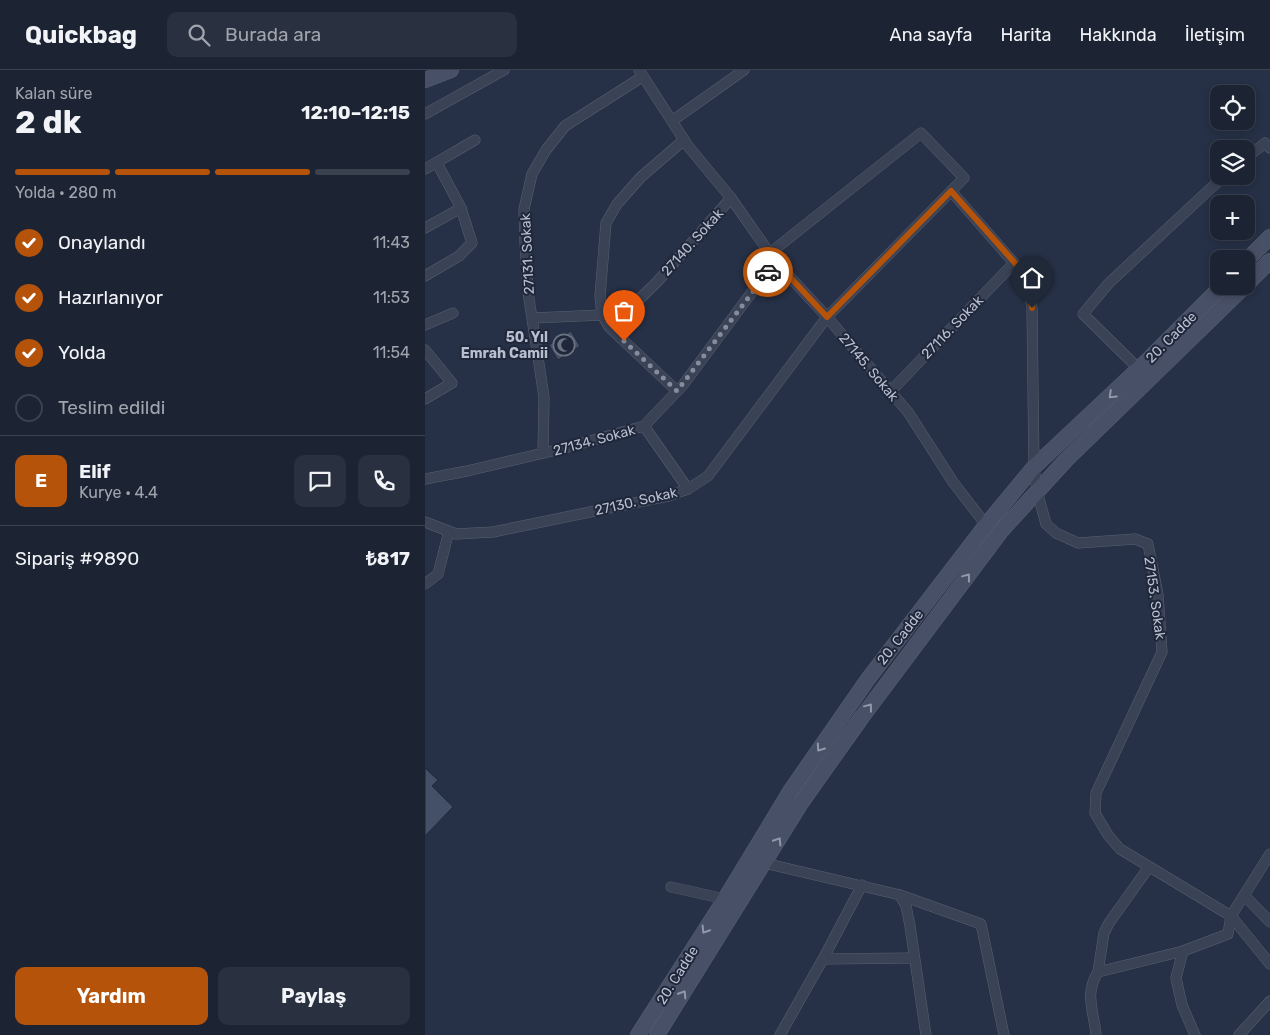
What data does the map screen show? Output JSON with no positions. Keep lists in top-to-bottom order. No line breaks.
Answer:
{"streets":{"main road":["20. Cadde"],"street":["27140. Sokak","27131. Sokak","27116. Sokak","27145. Sokak","27134. Sokak","27130. Sokak","27153. Sokak"]},"crossings":[["27140. Sokak","27145. Sokak"],["27131. Sokak","27145. Sokak"],["27131. Sokak","27134. Sokak"],["27116. Sokak","27145. Sokak"],["27116. Sokak","27153. Sokak"],["20. Cadde","27145. Sokak"],["20. Cadde","27153. Sokak"],["27145. Sokak","27134. Sokak"],["27145. Sokak","27130. Sokak"],["27134. Sokak","27130. Sokak"],["27130. Sokak","27153. Sokak"]],"places":{"mosque":["50. Yıl Emrah Camii"]},"page":{"header":"Quickbag","search":"Burada ara","nav":["Ana sayfa","Harita","Hakkında","İletişim"],"heading":["2 dk","Kalan süre","12:10–12:15"],"panel":["Elif","Kurye · 4.4","Sipariş #9890","₺817"],"map_buttons":["+","−"],"bar":"Yolda · 280 m","list":[["Onaylandı","11:43"],["Hazırlanıyor","11:53"],["Yolda","11:54"],"Teslim edildi"],"round":"E","buttons":["Yardım","Paylaş"]}}
